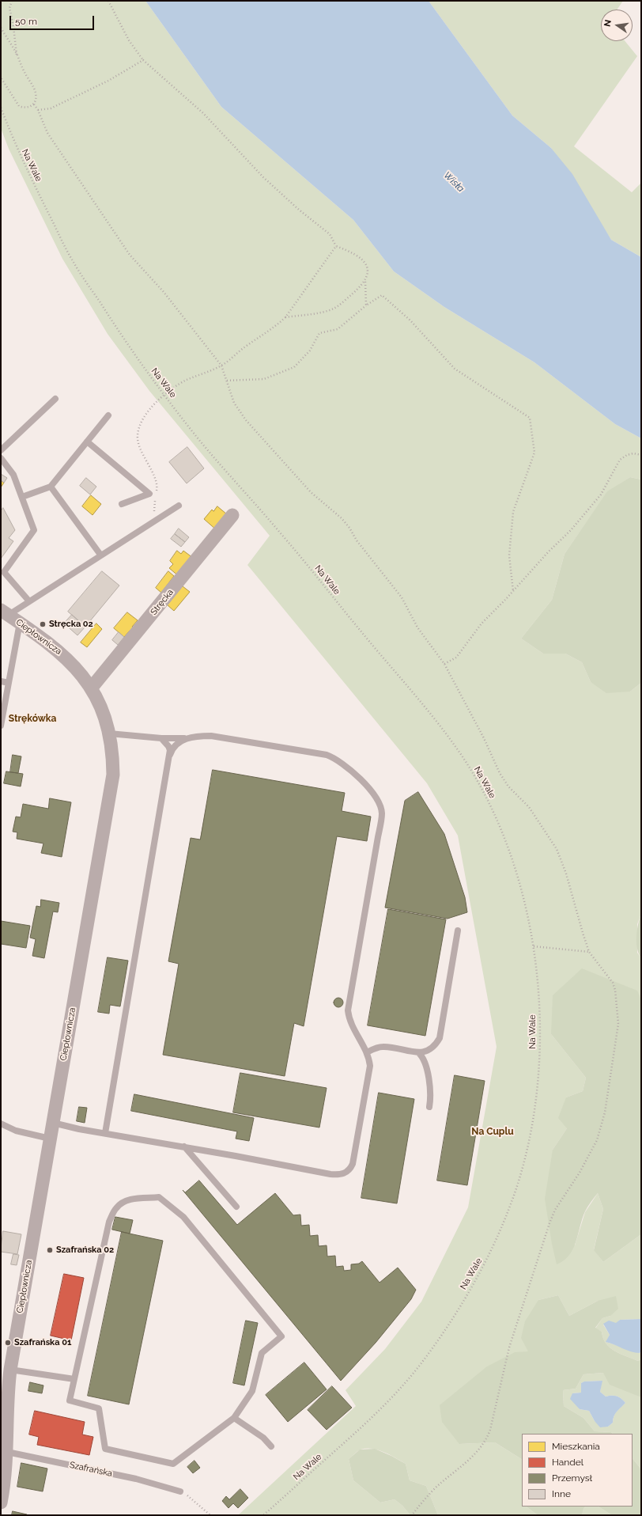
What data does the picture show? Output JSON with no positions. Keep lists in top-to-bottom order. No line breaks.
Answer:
{"streets":{"street":["Stręcka","Ciepłownicza"],"lane":["Szafrańska"],"path":["Na Wale"]},"crossings":[["Stręcka","Ciepłownicza"],["Ciepłownicza","Szafrańska"]],"districts":["Strękówka","Na Cuplu"],"water":["Wisła"],"places":["Stręcka 02","Szafrańska 02","Szafrańska 01"],"legend":["Mieszkania","Handel","Przemysł","Inne"],"scale_bar":"50 m","north":"left"}
